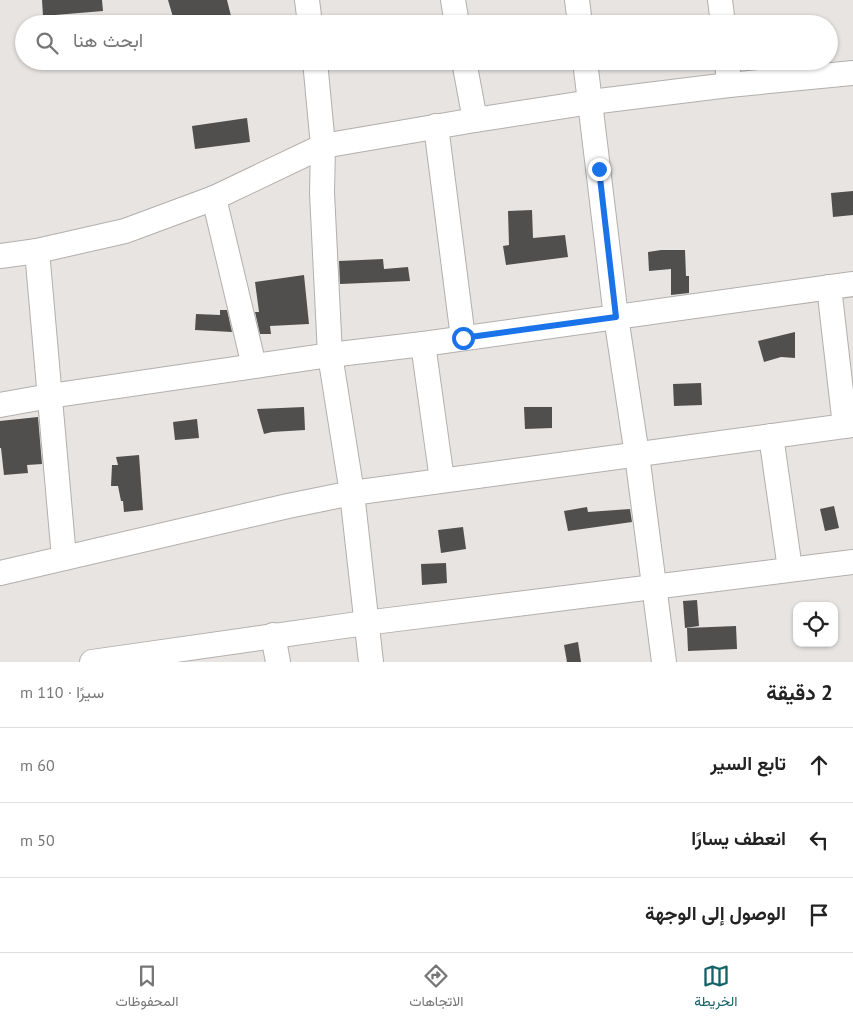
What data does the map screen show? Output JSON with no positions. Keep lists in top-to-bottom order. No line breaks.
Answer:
{"page":{"search":"ابحث هنا","heading":["2 دقيقة","سيرًا · 110 m"],"list":[["تابع السير","60 m"],["انعطف يسارًا","50 m"],"الوصول إلى الوجهة"],"nav":["الخريطة","الاتجاهات","المحفوظات"]}}
